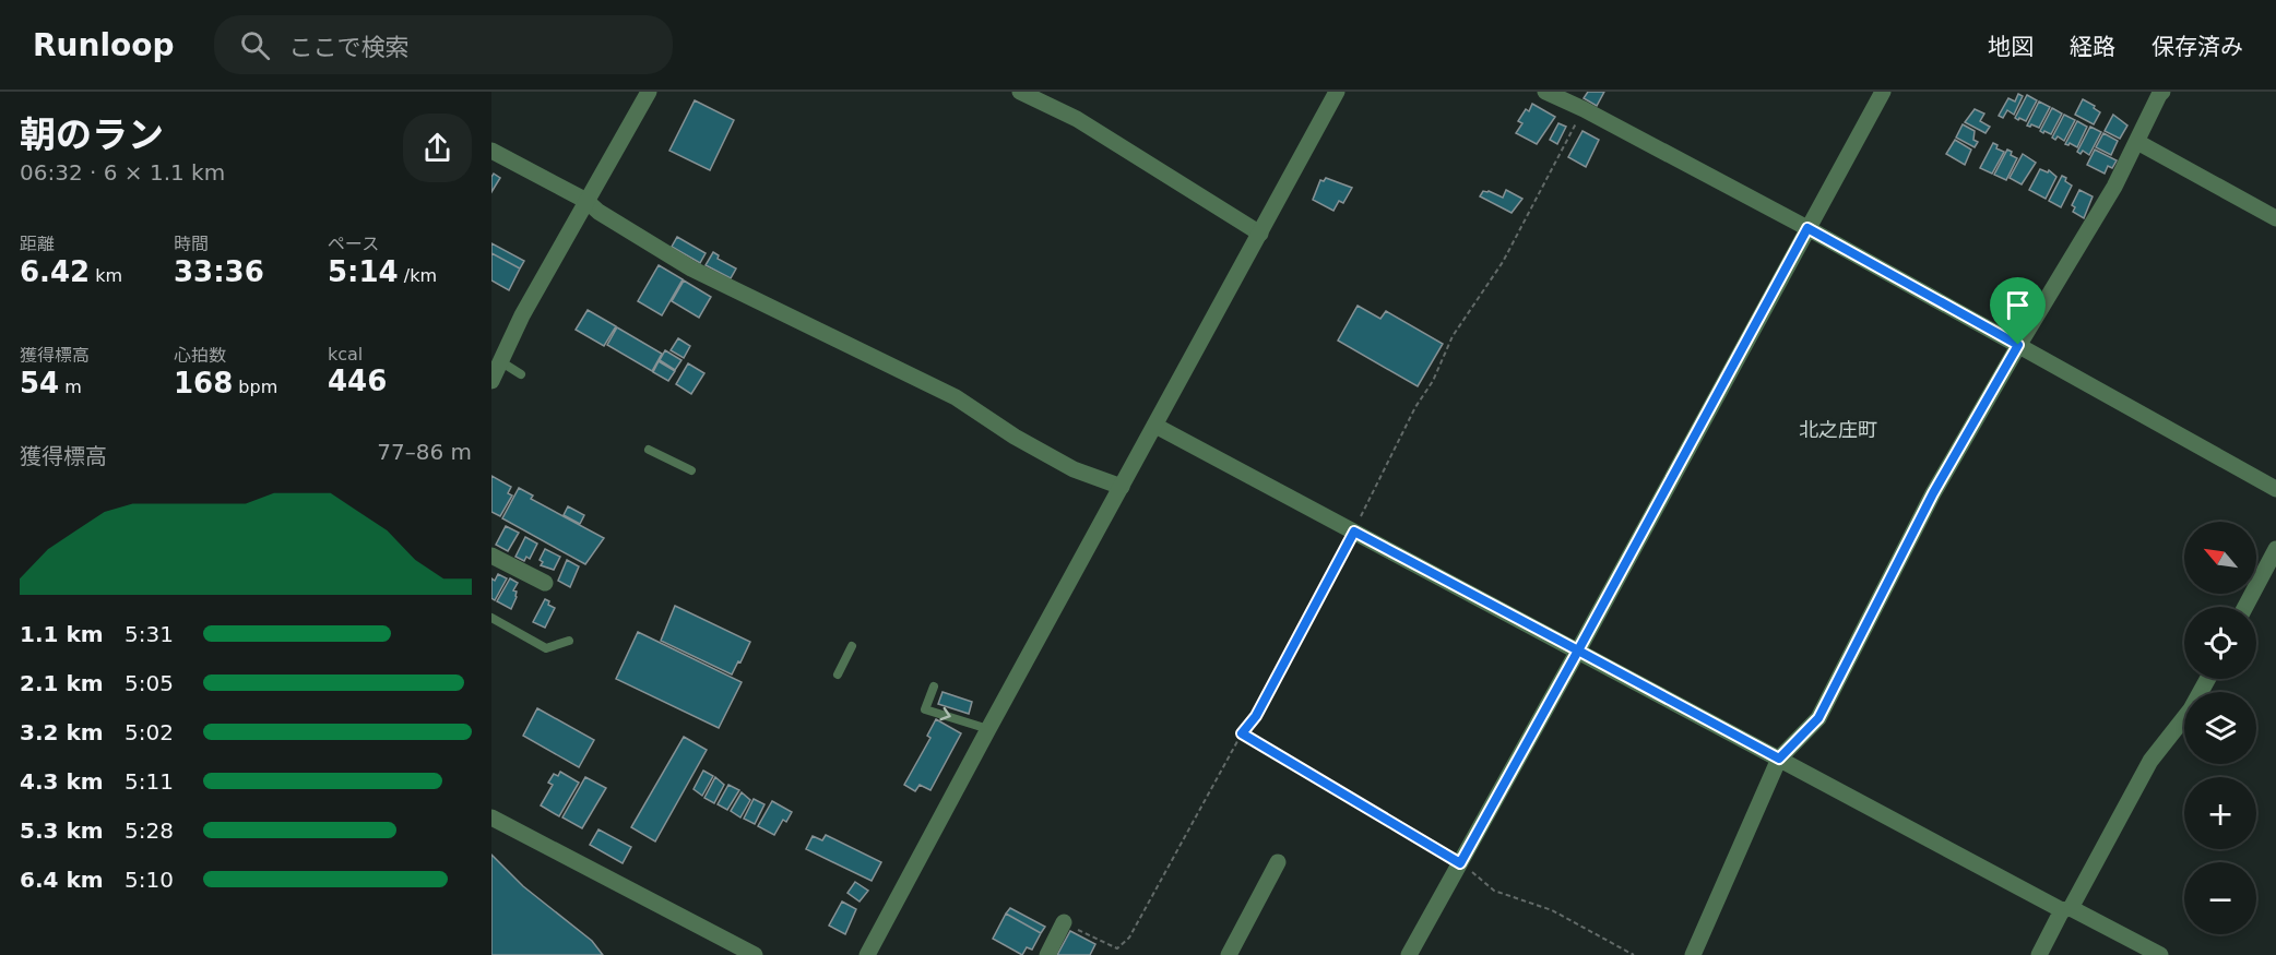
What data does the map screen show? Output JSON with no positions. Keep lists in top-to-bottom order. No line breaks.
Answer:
{"districts":["北之庄町"],"north":"top left","page":{"header":"Runloop","search":"ここで検索","nav":["地図","経路","保存済み"],"heading":["朝のラン","06:32 · 6 × 1.1 km"],"stats":[["距離","6.42 km"],["時間","33:36"],["ペース","5:14 /km"],["獲得標高","54 m"],["心拍数","168 bpm"],["kcal","446"]],"chart":["獲得標高","77–86 m"],"map_buttons":["+","−"],"list":[{"name":"1.1 km","note":"5:31"},{"name":"2.1 km","note":"5:05"},{"name":"3.2 km","note":"5:02"},{"name":"4.3 km","note":"5:11"},{"name":"5.3 km","note":"5:28"},{"name":"6.4 km","note":"5:10"}]}}
